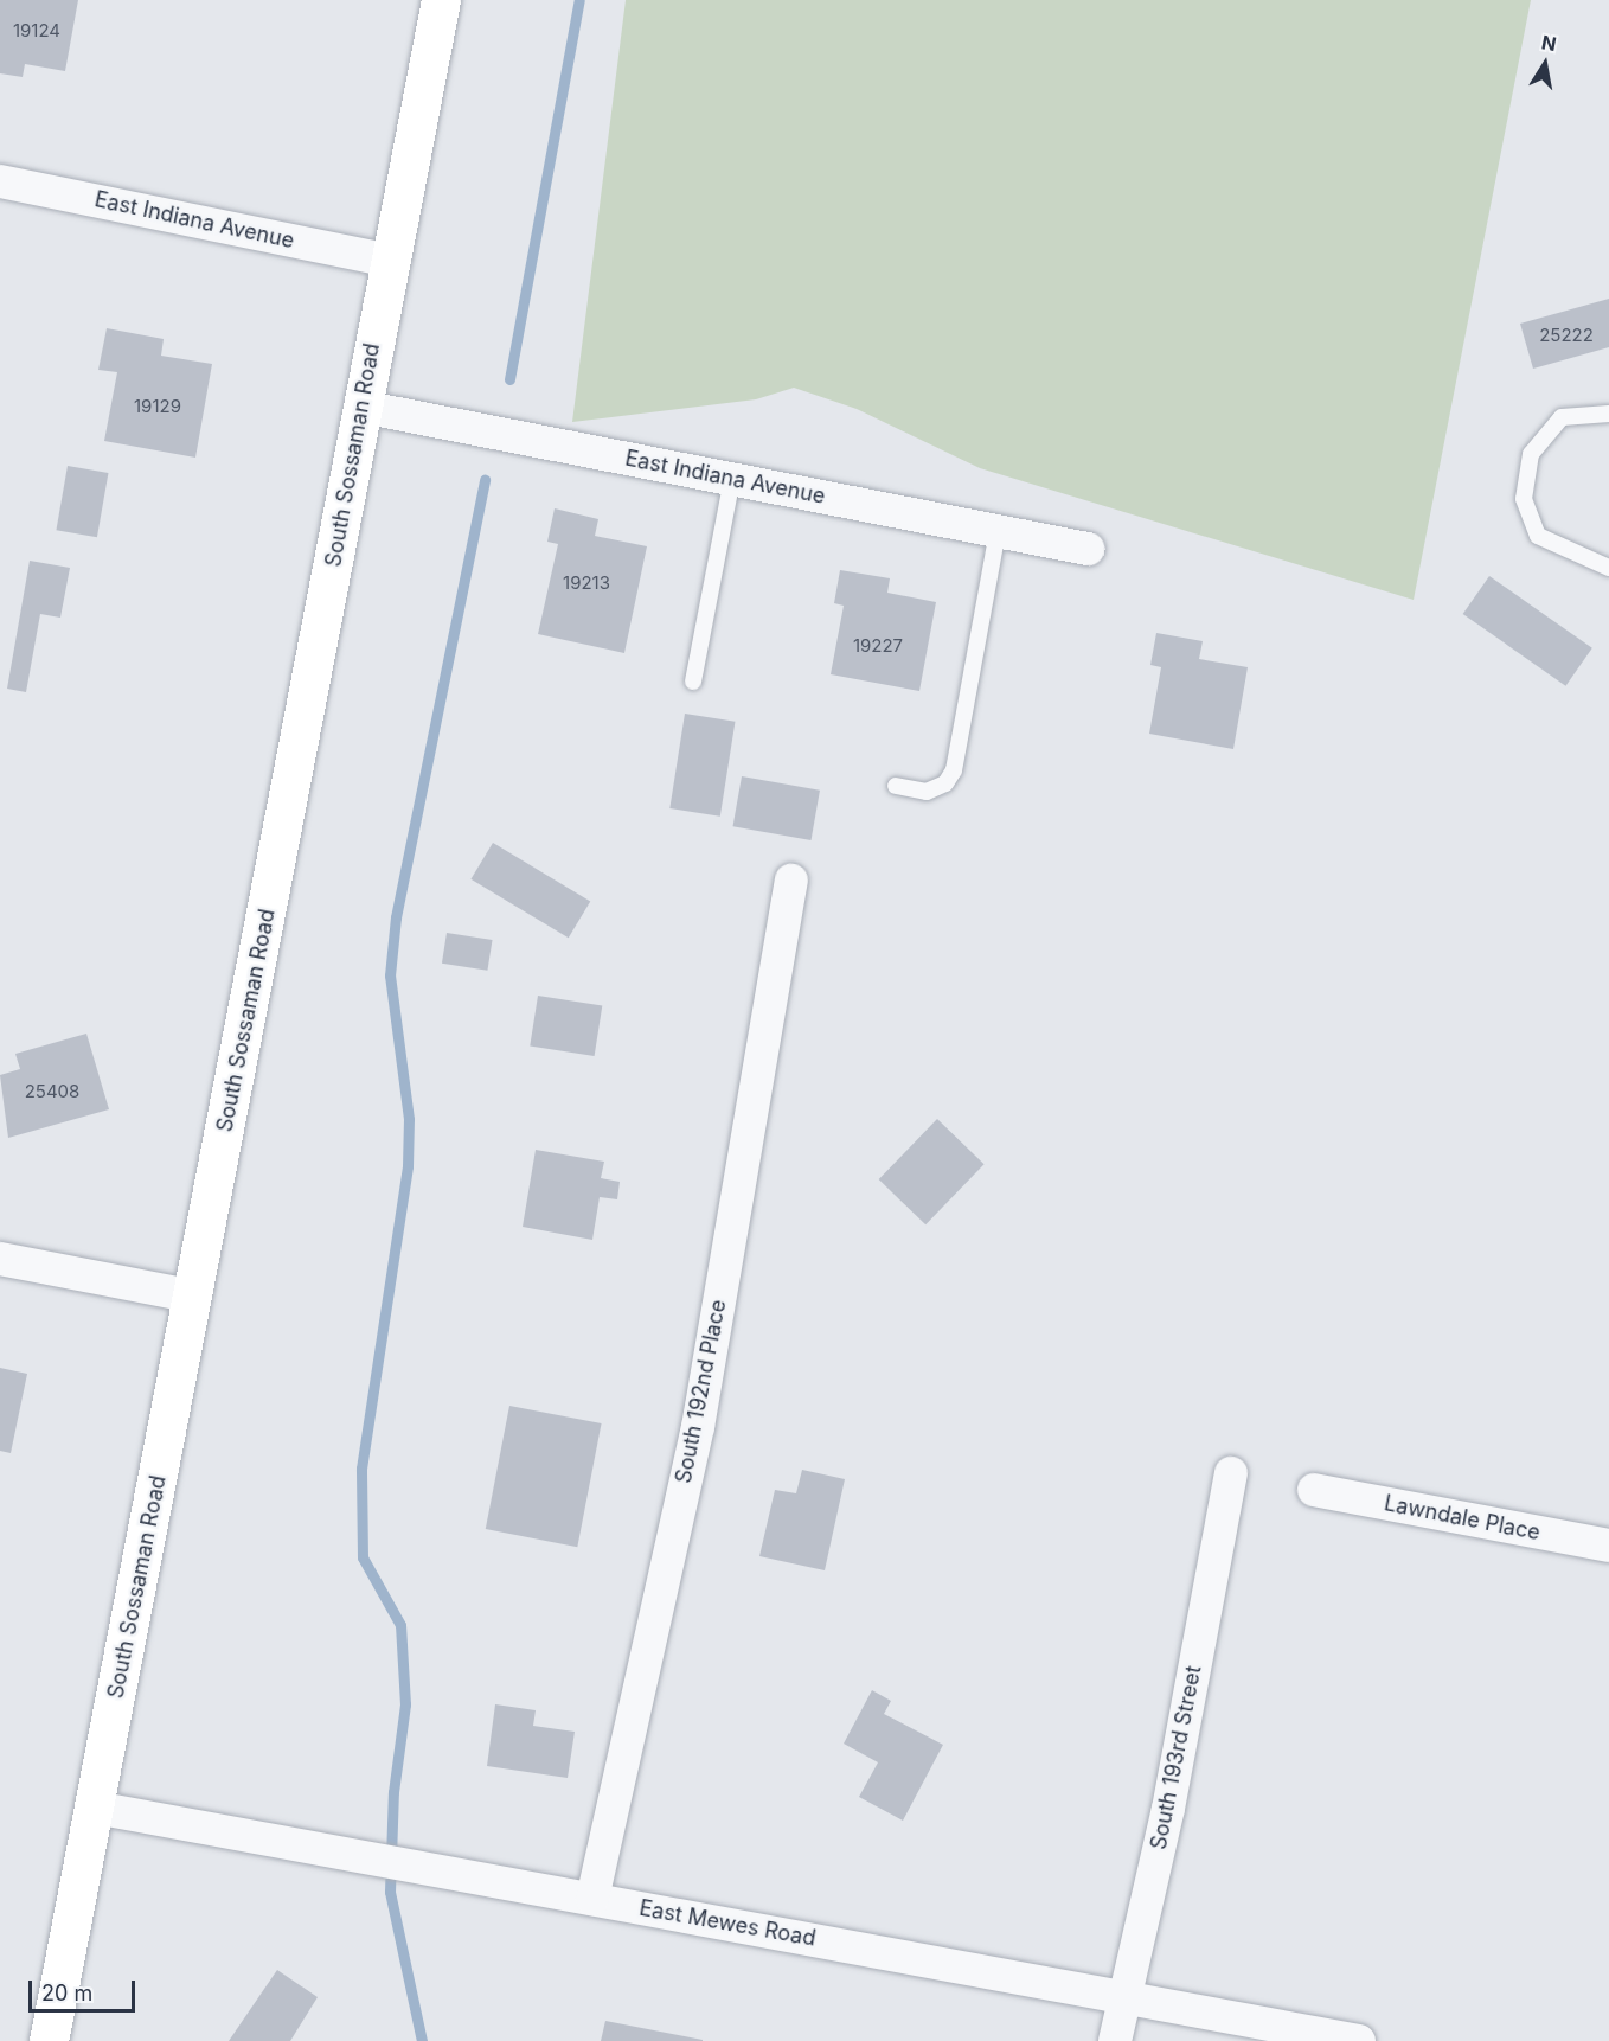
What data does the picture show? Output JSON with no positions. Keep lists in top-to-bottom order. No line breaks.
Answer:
{"streets":{"main road":["South Sossaman Road"],"street":["East Indiana Avenue","South 192nd Place","Lawndale Place","South 193rd Street","East Mewes Road"]},"crossings":[["East Indiana Avenue","South Sossaman Road"],["South Sossaman Road","East Mewes Road"],["South 192nd Place","East Mewes Road"],["South 193rd Street","East Mewes Road"]],"house_numbers":["19124","25222","19129","19213","19227","25408"],"scale_bar":"20 m","north":"top"}
